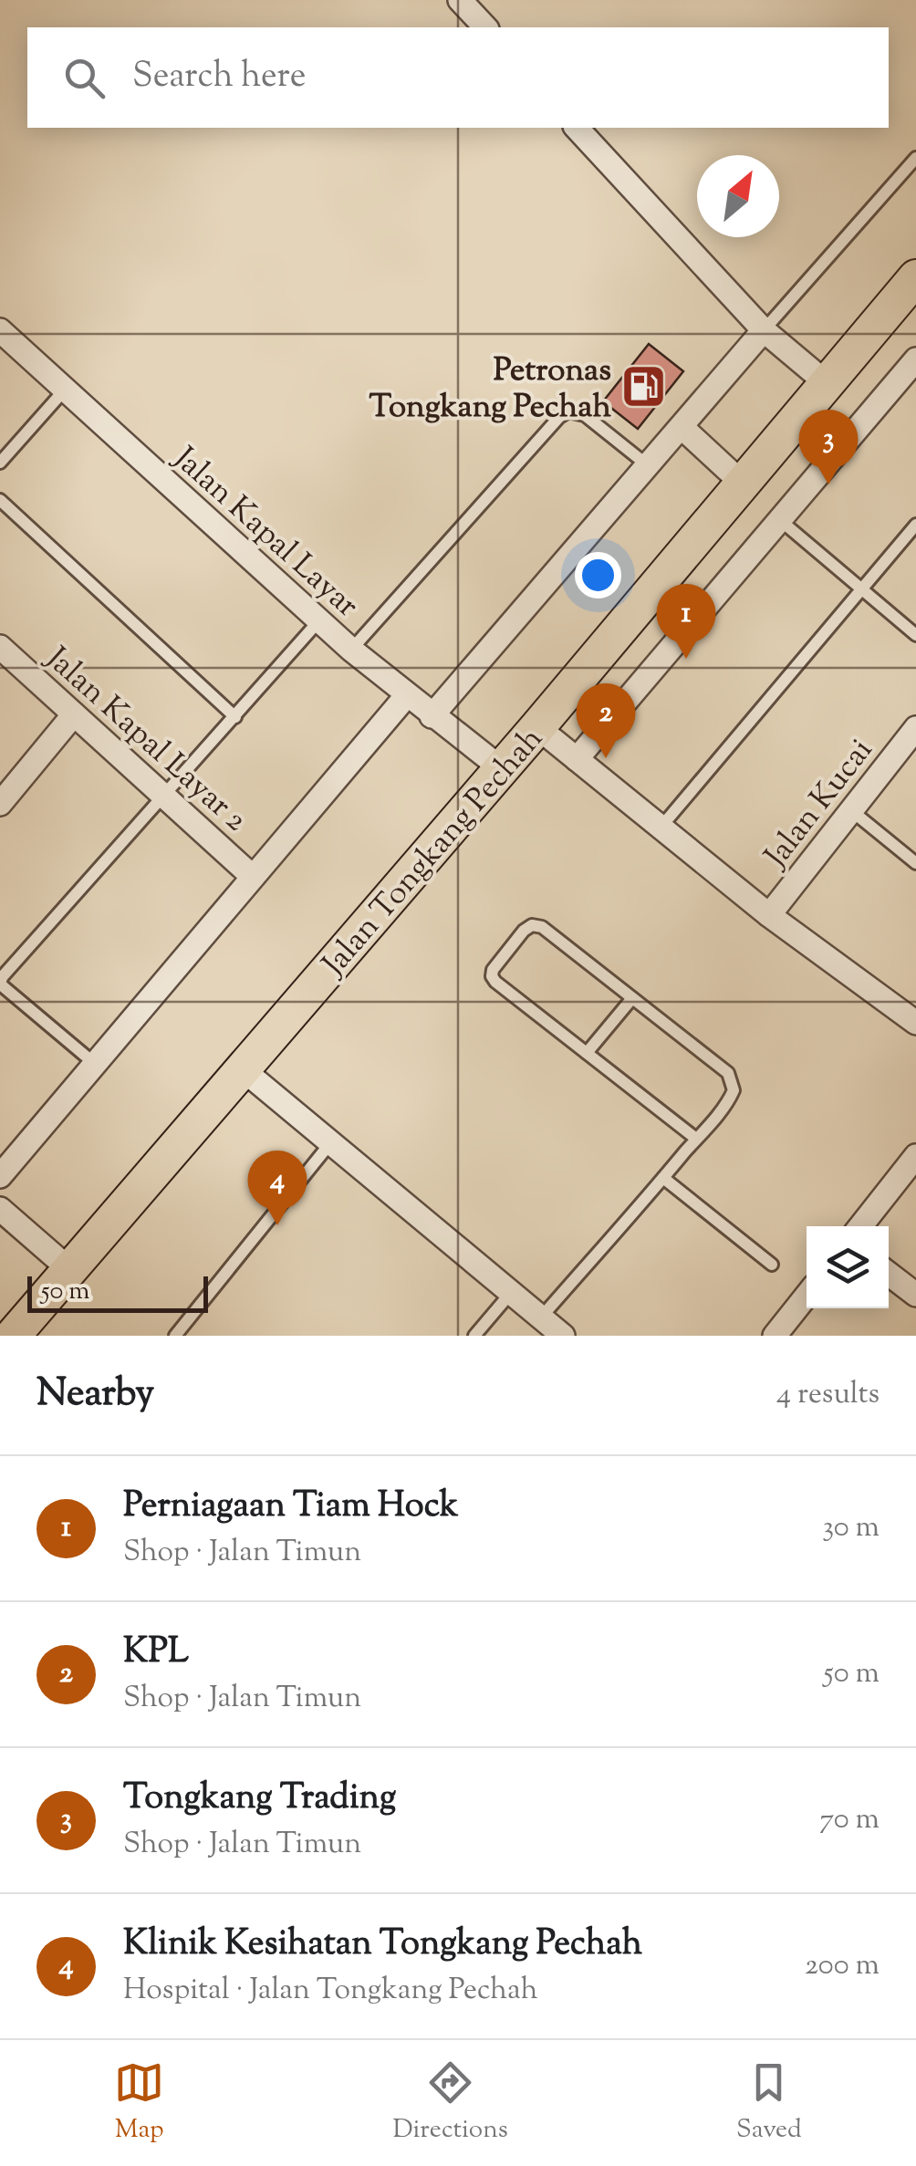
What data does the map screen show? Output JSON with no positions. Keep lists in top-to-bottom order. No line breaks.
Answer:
{"streets":{"main road":["Jalan Tongkang Pechah"],"street":["Jalan Kapal Layar","Jalan Kapal Layar 2","Jalan Kucai"]},"crossings":[["Jalan Kapal Layar","Jalan Tongkang Pechah"]],"places":{"fuel station":["Petronas Tongkang Pechah"]},"scale_bar":"50 m","north":"top right","page":{"search":"Search here","pins":["3","1","2","4"],"scale":"50 m","heading":["Nearby","4 results"],"list":[{"mark":"1","name":"Perniagaan Tiam Hock","note":"Shop · Jalan Timun","value":"30 m"},{"mark":"2","name":"KPL","note":"Shop · Jalan Timun","value":"50 m"},{"mark":"3","name":"Tongkang Trading","note":"Shop · Jalan Timun","value":"70 m"},{"mark":"4","name":"Klinik Kesihatan Tongkang Pechah","note":"Hospital · Jalan Tongkang Pechah","value":"200 m"}],"nav":["Map","Directions","Saved"]}}
